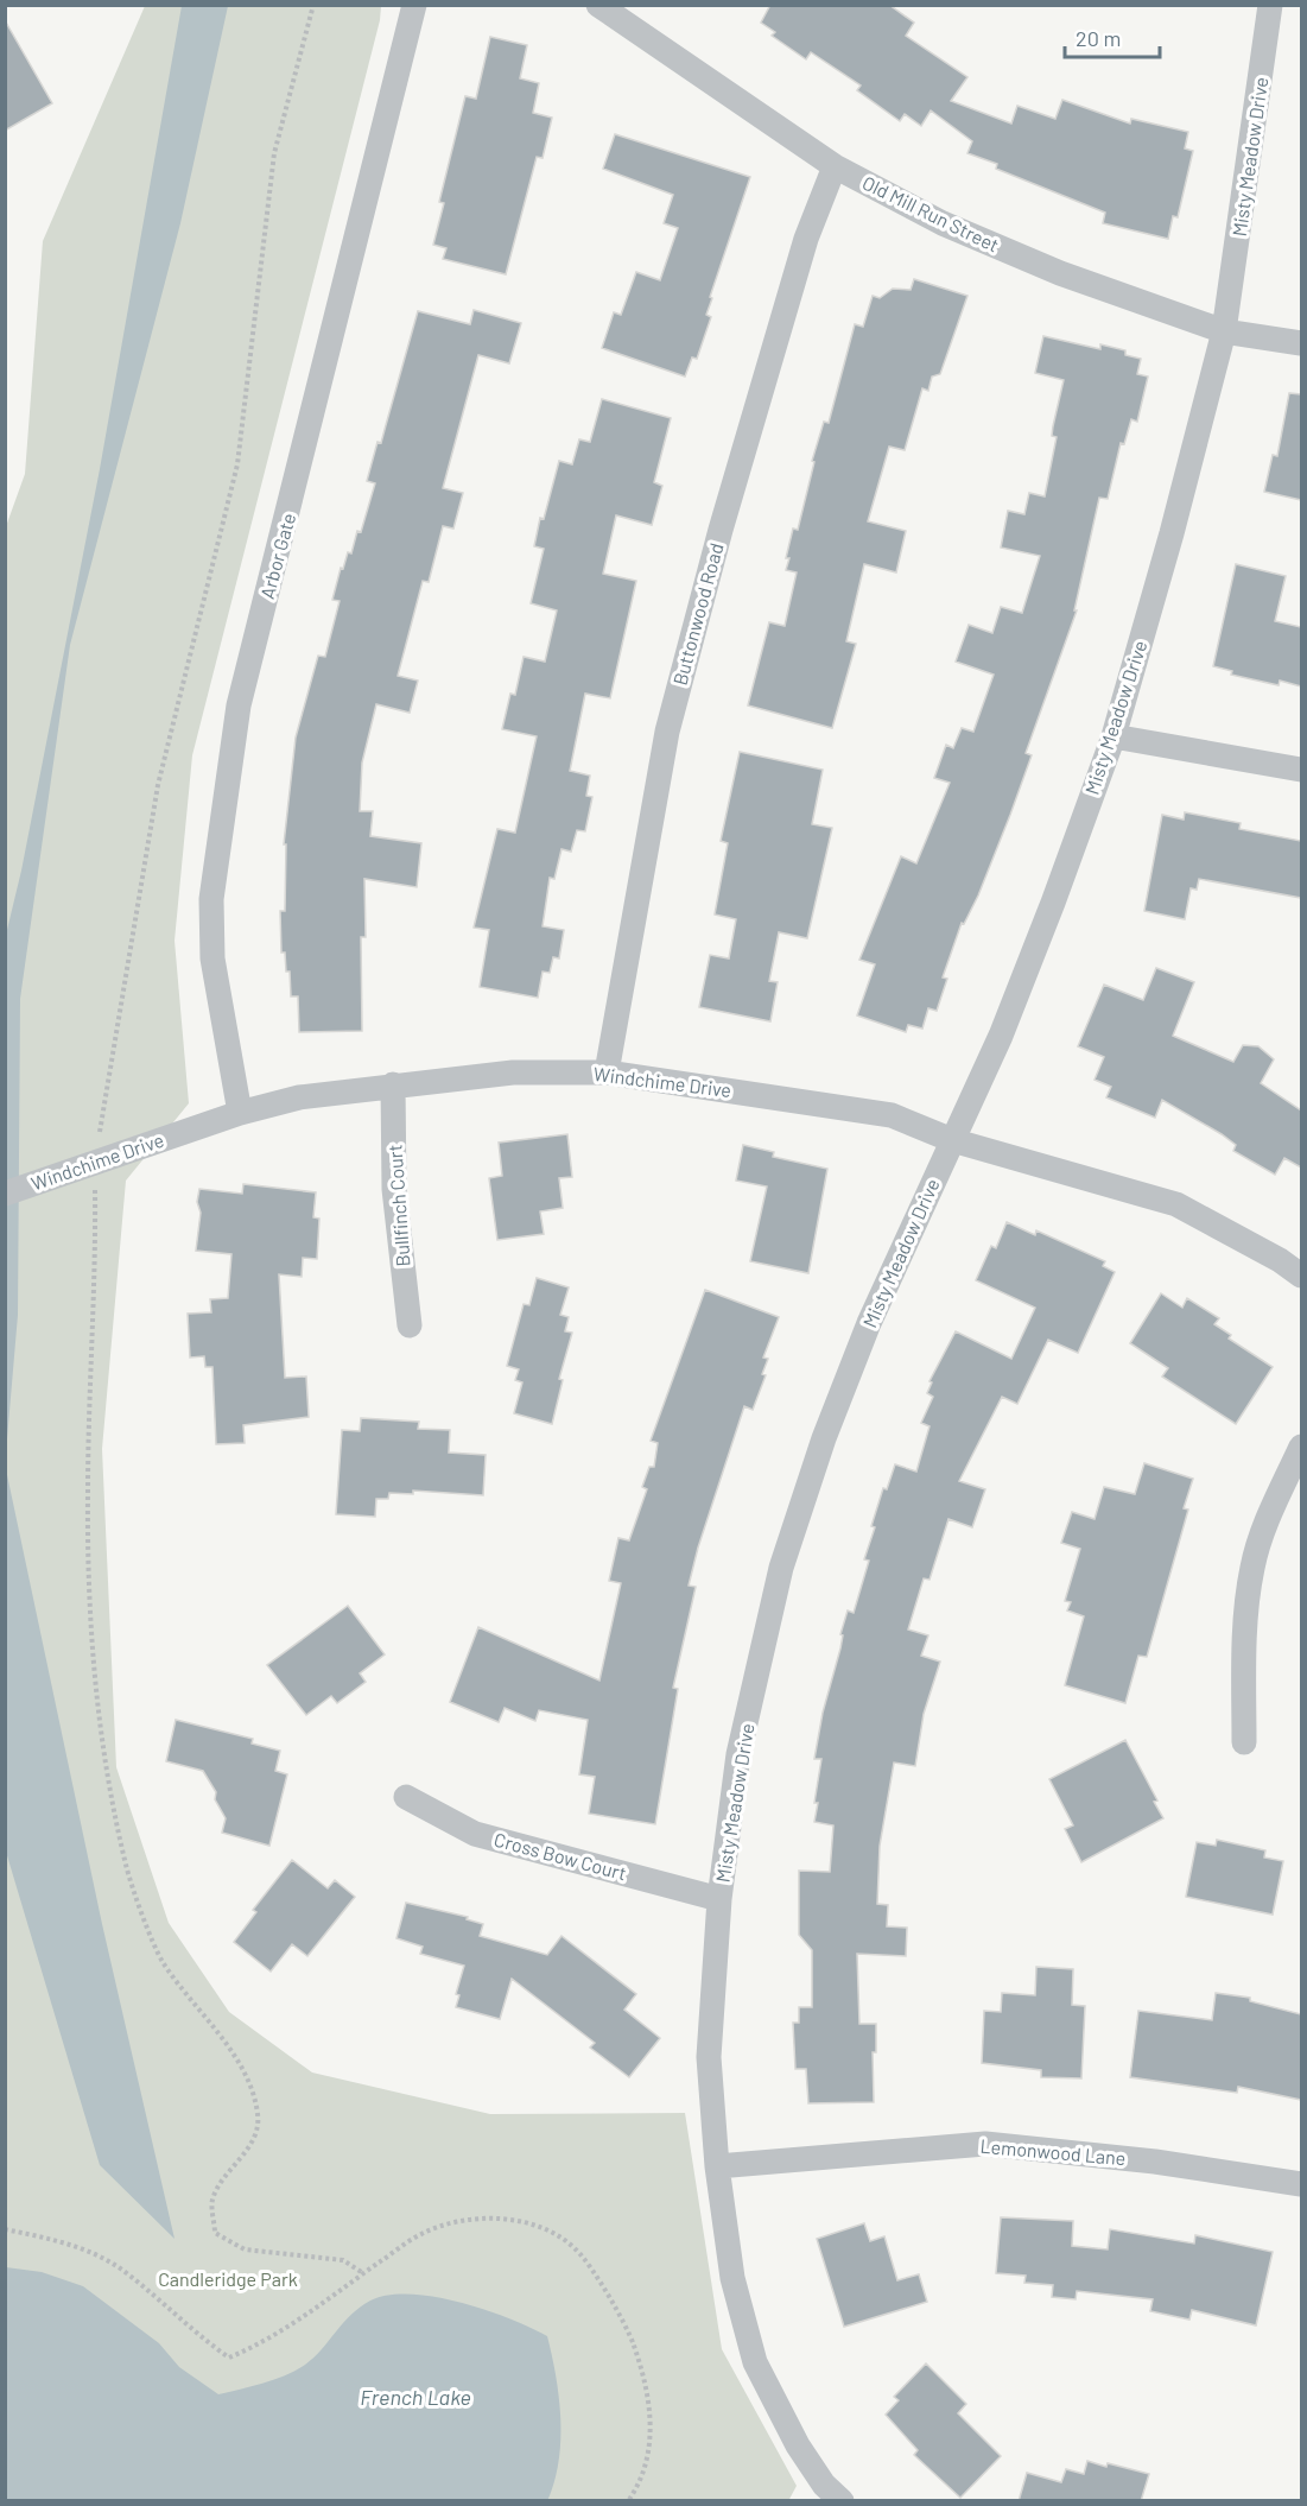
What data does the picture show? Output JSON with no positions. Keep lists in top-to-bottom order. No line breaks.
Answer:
{"streets":{"street":["Misty Meadow Drive","Old Mill Run Street","Arbor Gate","Buttonwood Road","Windchime Drive","Bullfinch Court","Cross Bow Court","Lemonwood Lane"]},"crossings":[["Misty Meadow Drive","Old Mill Run Street"],["Misty Meadow Drive","Windchime Drive"],["Misty Meadow Drive","Cross Bow Court"],["Misty Meadow Drive","Lemonwood Lane"],["Old Mill Run Street","Buttonwood Road"],["Arbor Gate","Windchime Drive"],["Buttonwood Road","Windchime Drive"],["Windchime Drive","Bullfinch Court"]],"water":["French Lake"],"parks":["Candleridge Park"],"scale_bar":"20 m"}
